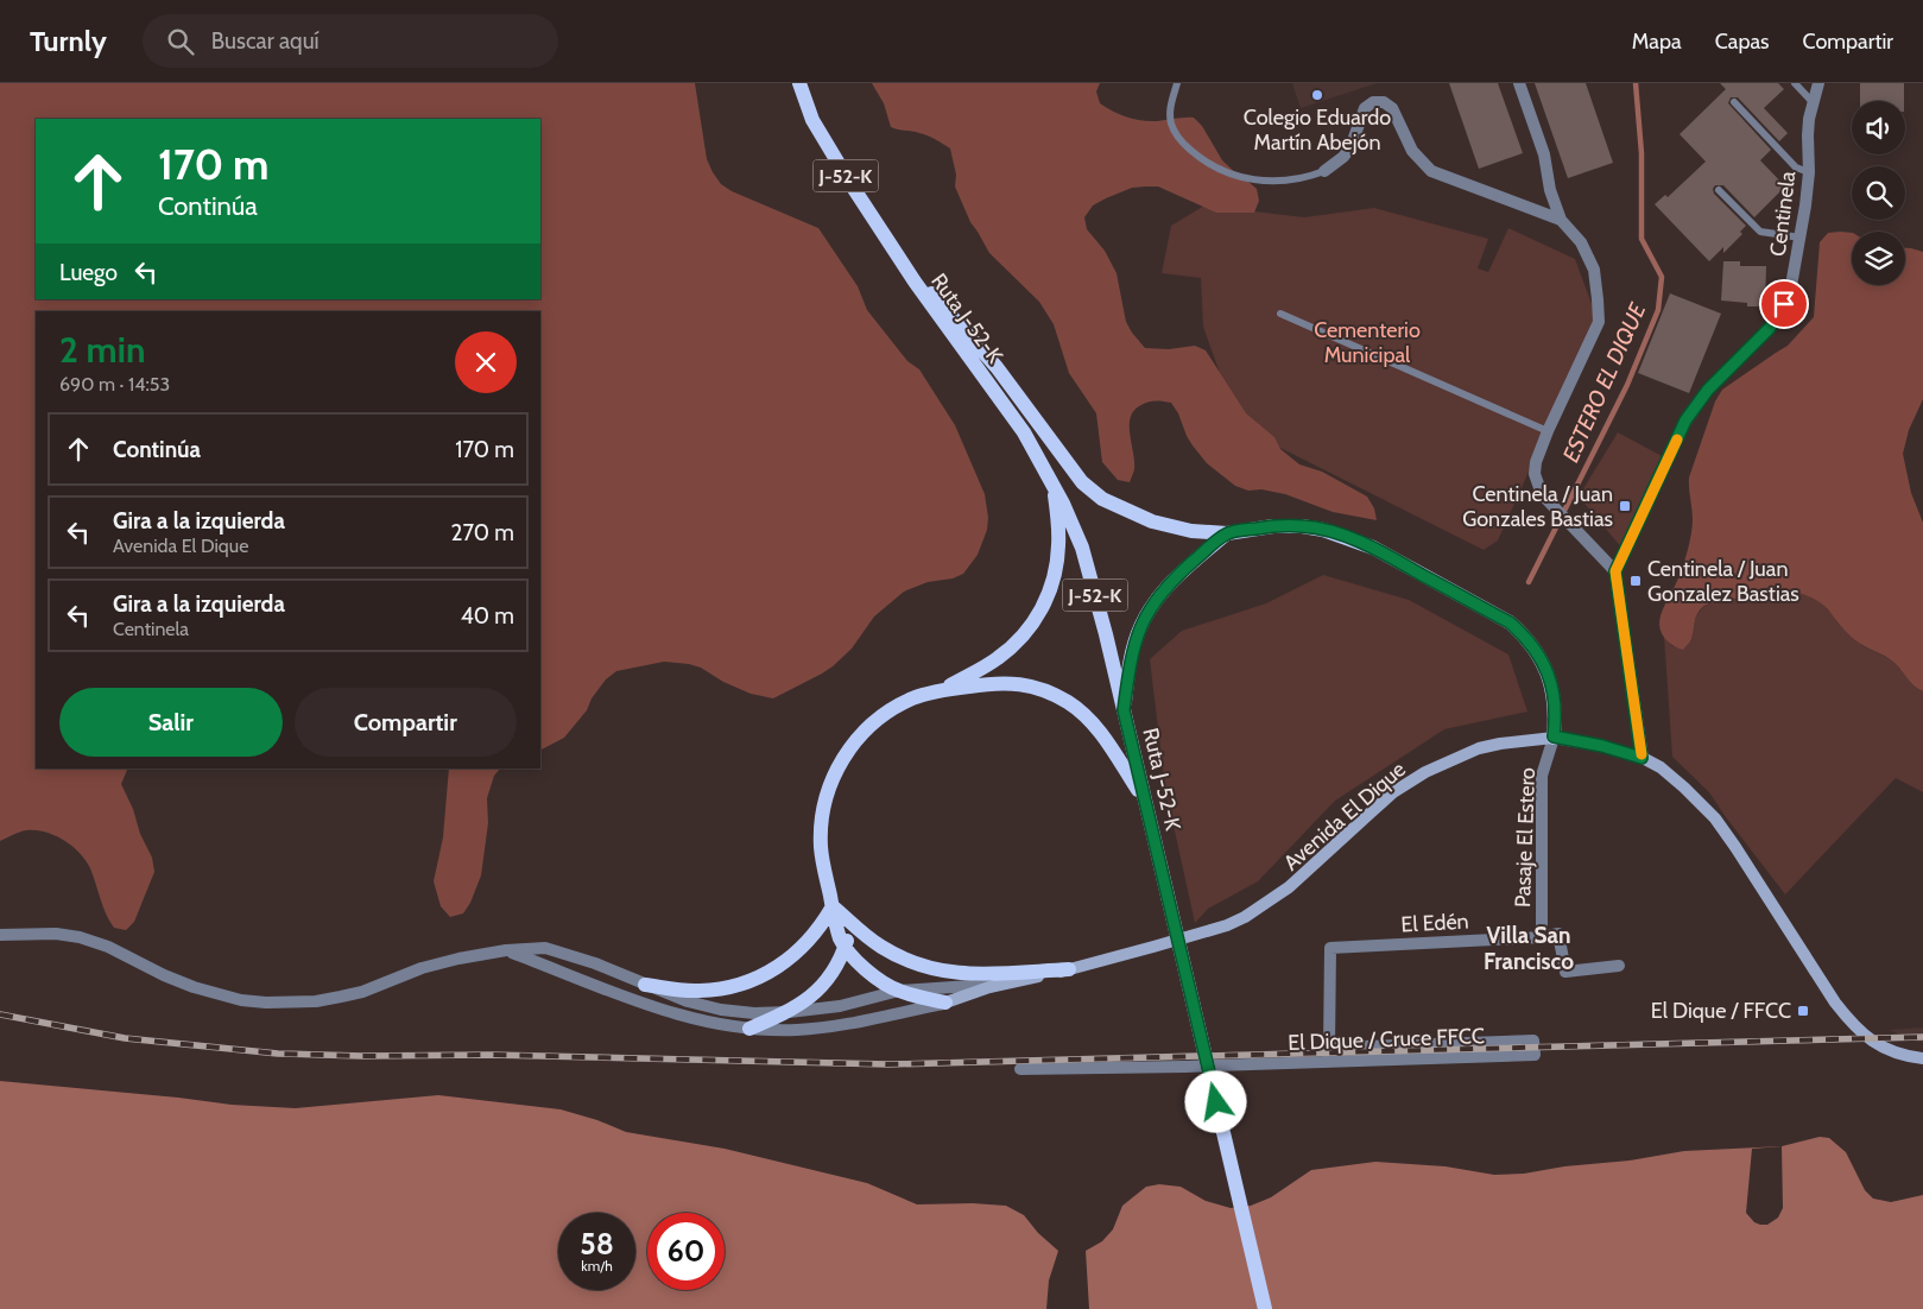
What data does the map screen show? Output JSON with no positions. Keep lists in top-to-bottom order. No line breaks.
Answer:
{"streets":{"main road":["J-52-K","Ruta J-52-K","Avenida El Dique"],"street":["Centinela","Pasaje El Estero","El Edén","El Dique / Cruce FFCC"]},"crossings":[["Avenida El Dique","Pasaje El Estero"],["Pasaje El Estero","El Edén"],["El Edén","El Dique / Cruce FFCC"]],"districts":["Villa San Francisco"],"water":["ESTERO EL DIQUE"],"parks":["Cementerio Municipal"],"places":{"other":["Colegio Eduardo Martín Abejón"],"transit":["Centinela / Juan Gonzales Bastias","Centinela / Juan Gonzalez Bastias","El Dique / FFCC"]},"page":{"header":"Turnly","search":"Buscar aquí","nav":["Mapa","Capas","Compartir"],"turn":["170 m","Continúa"],"then":"Luego","heading":["2 min","690 m · 14:53"],"list":[{"name":"Continúa","value":"170 m"},{"name":"Gira a la izquierda","note":"Avenida El Dique","value":"270 m"},{"name":"Gira a la izquierda","note":"Centinela","value":"40 m"}],"buttons":["Salir","Compartir"],"speed":"58 km/h","limit":"60"}}
